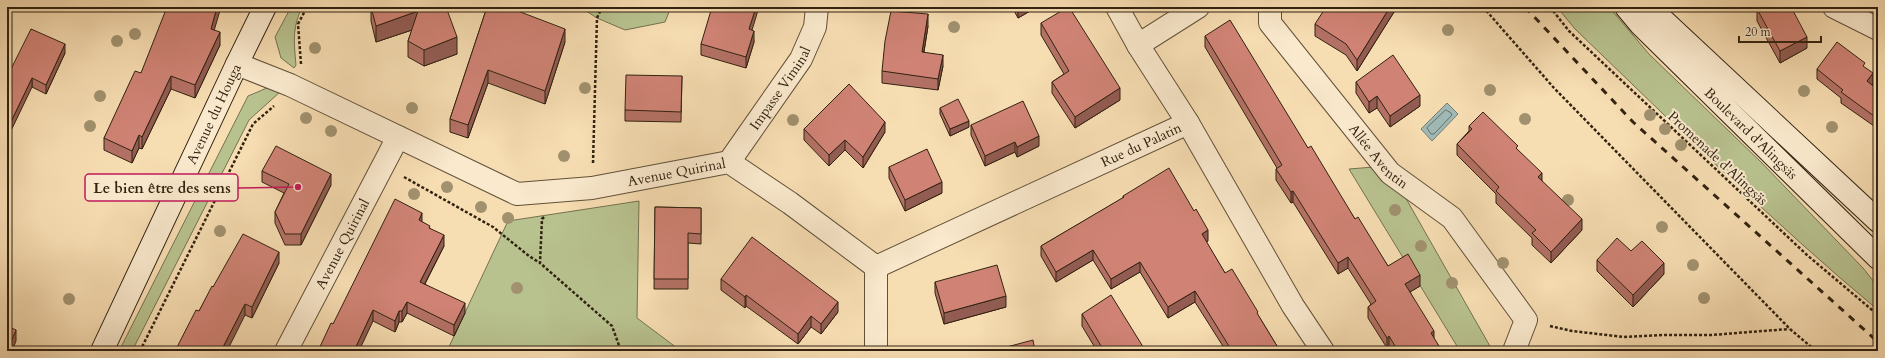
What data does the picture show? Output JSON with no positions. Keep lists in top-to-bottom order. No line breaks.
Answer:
{"streets":{"street":["Impasse Viminal","Avenue du Houga","Boulevard d'Alingsäs","Rue du Palatin","Allée Aventin","Avenue Quirinal"],"path":["Promenade d'Alingsäs"]},"crossings":[["Impasse Viminal","Avenue Quirinal"],["Avenue du Houga","Avenue Quirinal"],["Rue du Palatin","Avenue Quirinal"]],"places":["Le bien être des sens"],"scale_bar":"20 m"}
